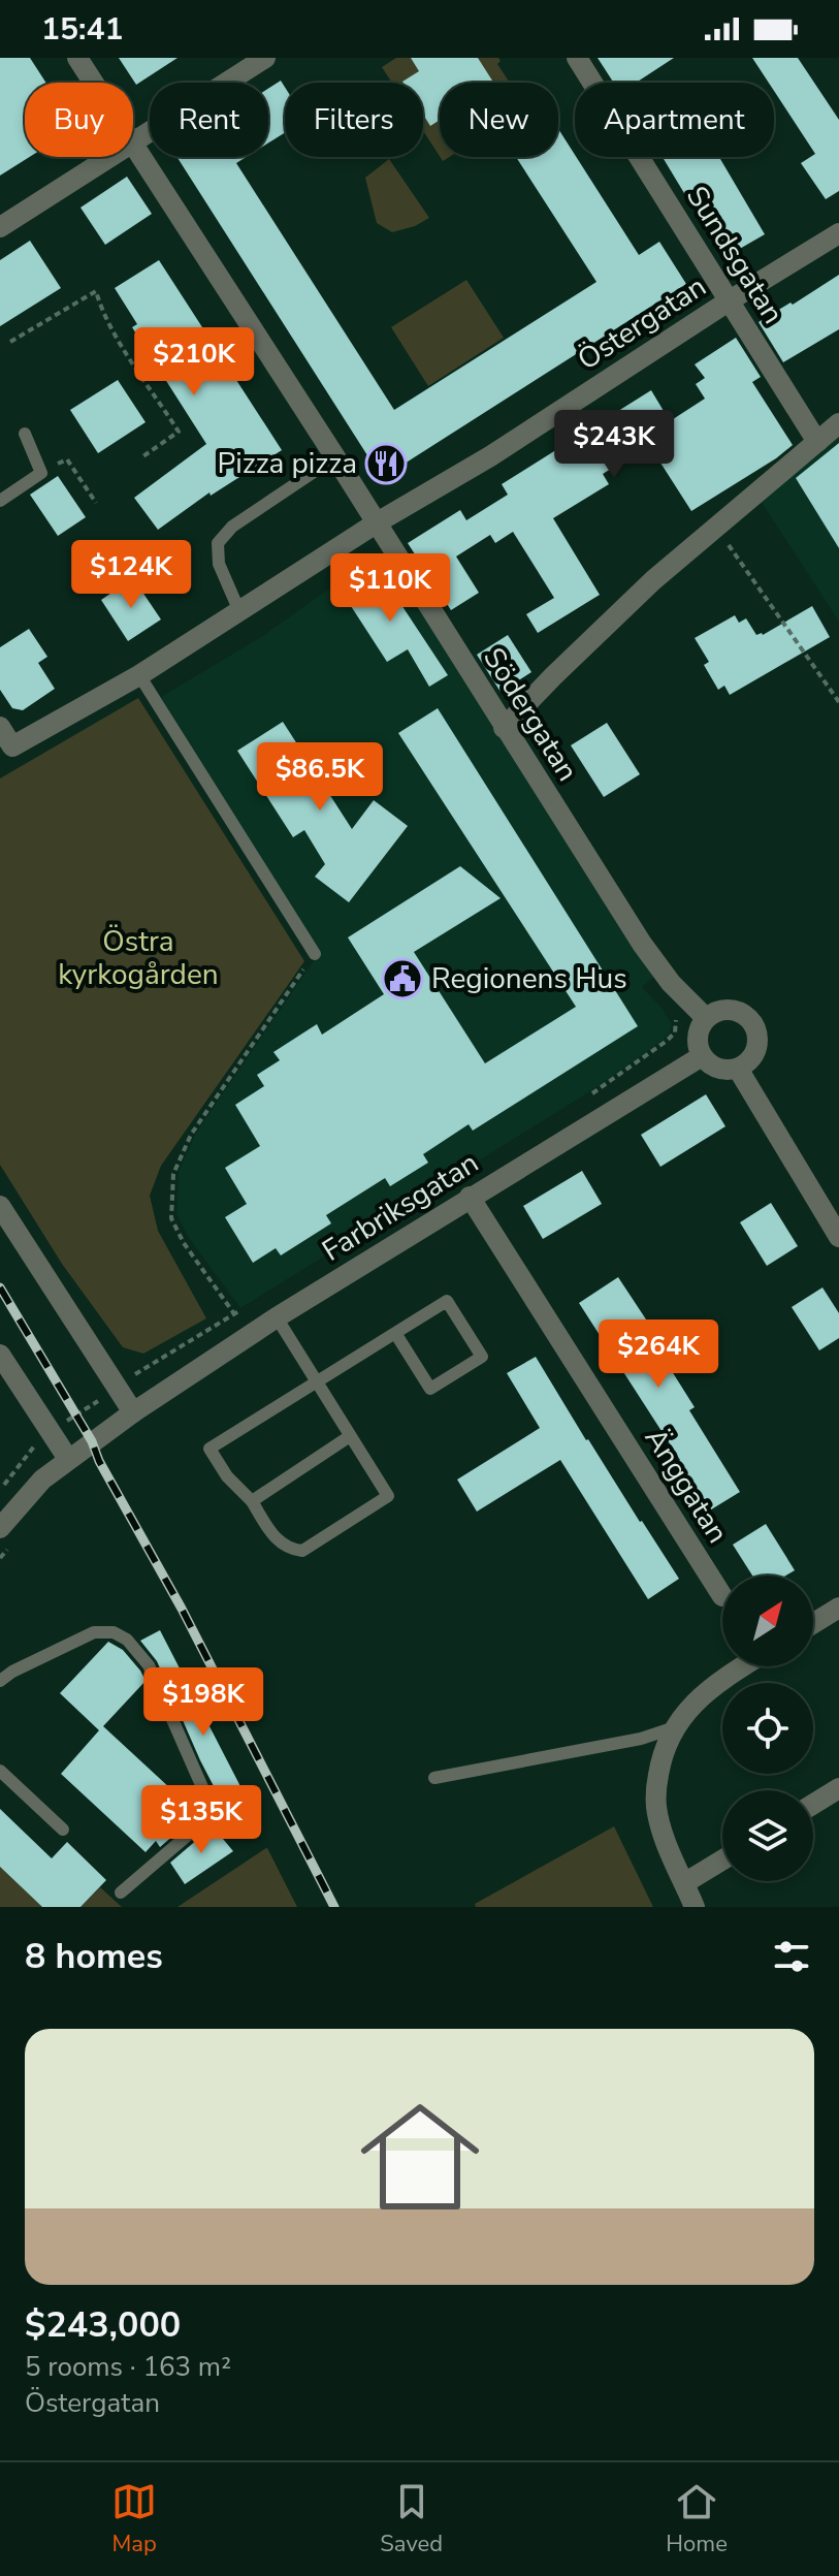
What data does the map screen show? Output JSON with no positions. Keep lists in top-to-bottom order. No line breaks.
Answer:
{"streets":{"street":["Sundsgatan","Östergatan","Södergatan","Farbriksgatan","Änggatan"]},"crossings":[["Sundsgatan","Östergatan"],["Östergatan","Södergatan"],["Södergatan","Farbriksgatan"],["Farbriksgatan","Änggatan"]],"parks":["Östra kyrkogården"],"places":{"restaurant":["Pizza pizza"],"public building":["Regionens Hus"]},"north":"top right","page":{"status":"15:41","chip":["Buy","Rent","Filters","New","Apartment"],"price":["$210K","$243K","$124K","$110K","$86.5K","$264K","$198K","$135K"],"heading":"8 homes","list":[{"name":"$243,000","note":"5 rooms · 163 m² · Östergatan"}],"tabs":["Map","Saved","Home"]}}
